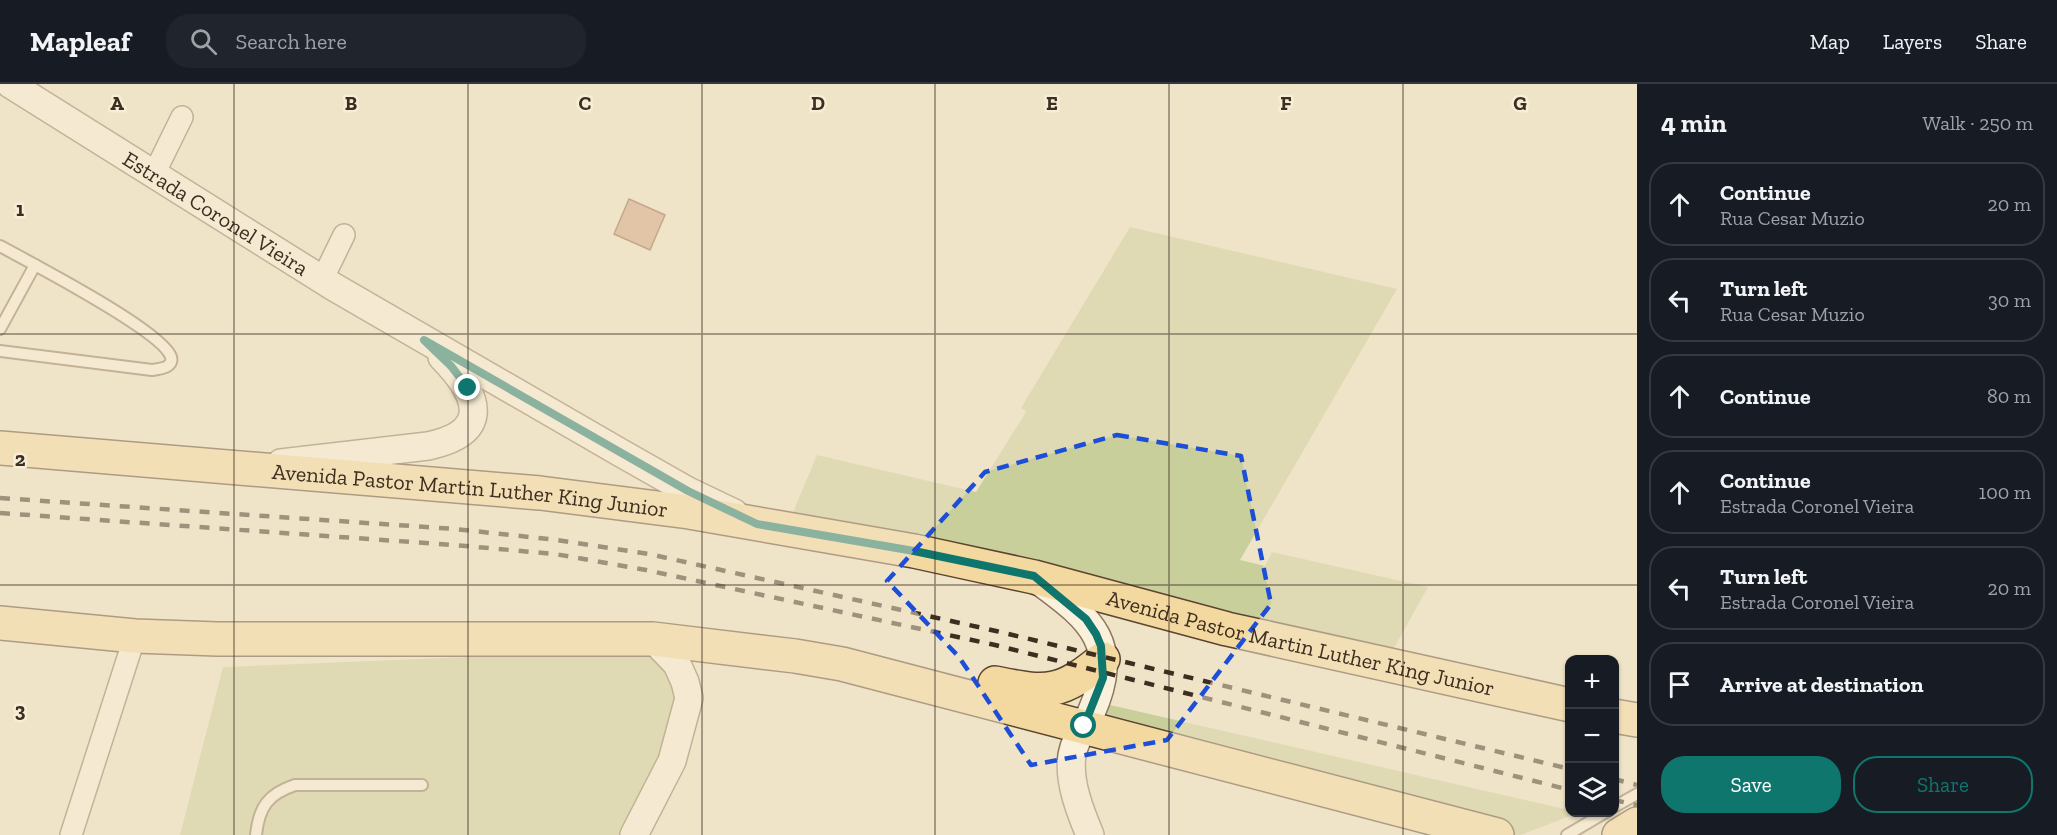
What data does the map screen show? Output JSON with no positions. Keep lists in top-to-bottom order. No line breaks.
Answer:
{"streets":{"main road":["Avenida Pastor Martin Luther King Junior"],"street":["Estrada Coronel Vieira"]},"crossings":[["Estrada Coronel Vieira","Avenida Pastor Martin Luther King Junior"]],"page":{"header":"Mapleaf","search":"Search here","nav":["Map","Layers","Share"],"heading":["4 min","Walk · 250 m"],"list":[["Continue","Rua Cesar Muzio","20 m"],["Turn left","Rua Cesar Muzio","30 m"],["Continue","80 m"],["Continue","Estrada Coronel Vieira","100 m"],["Turn left","Estrada Coronel Vieira","20 m"],"Arrive at destination"],"map_buttons":["+","−"],"buttons":["Save","Share"]},"grid":{"columns":["A","B","C","D","E","F","G"],"rows":["1","2","3"]}}
